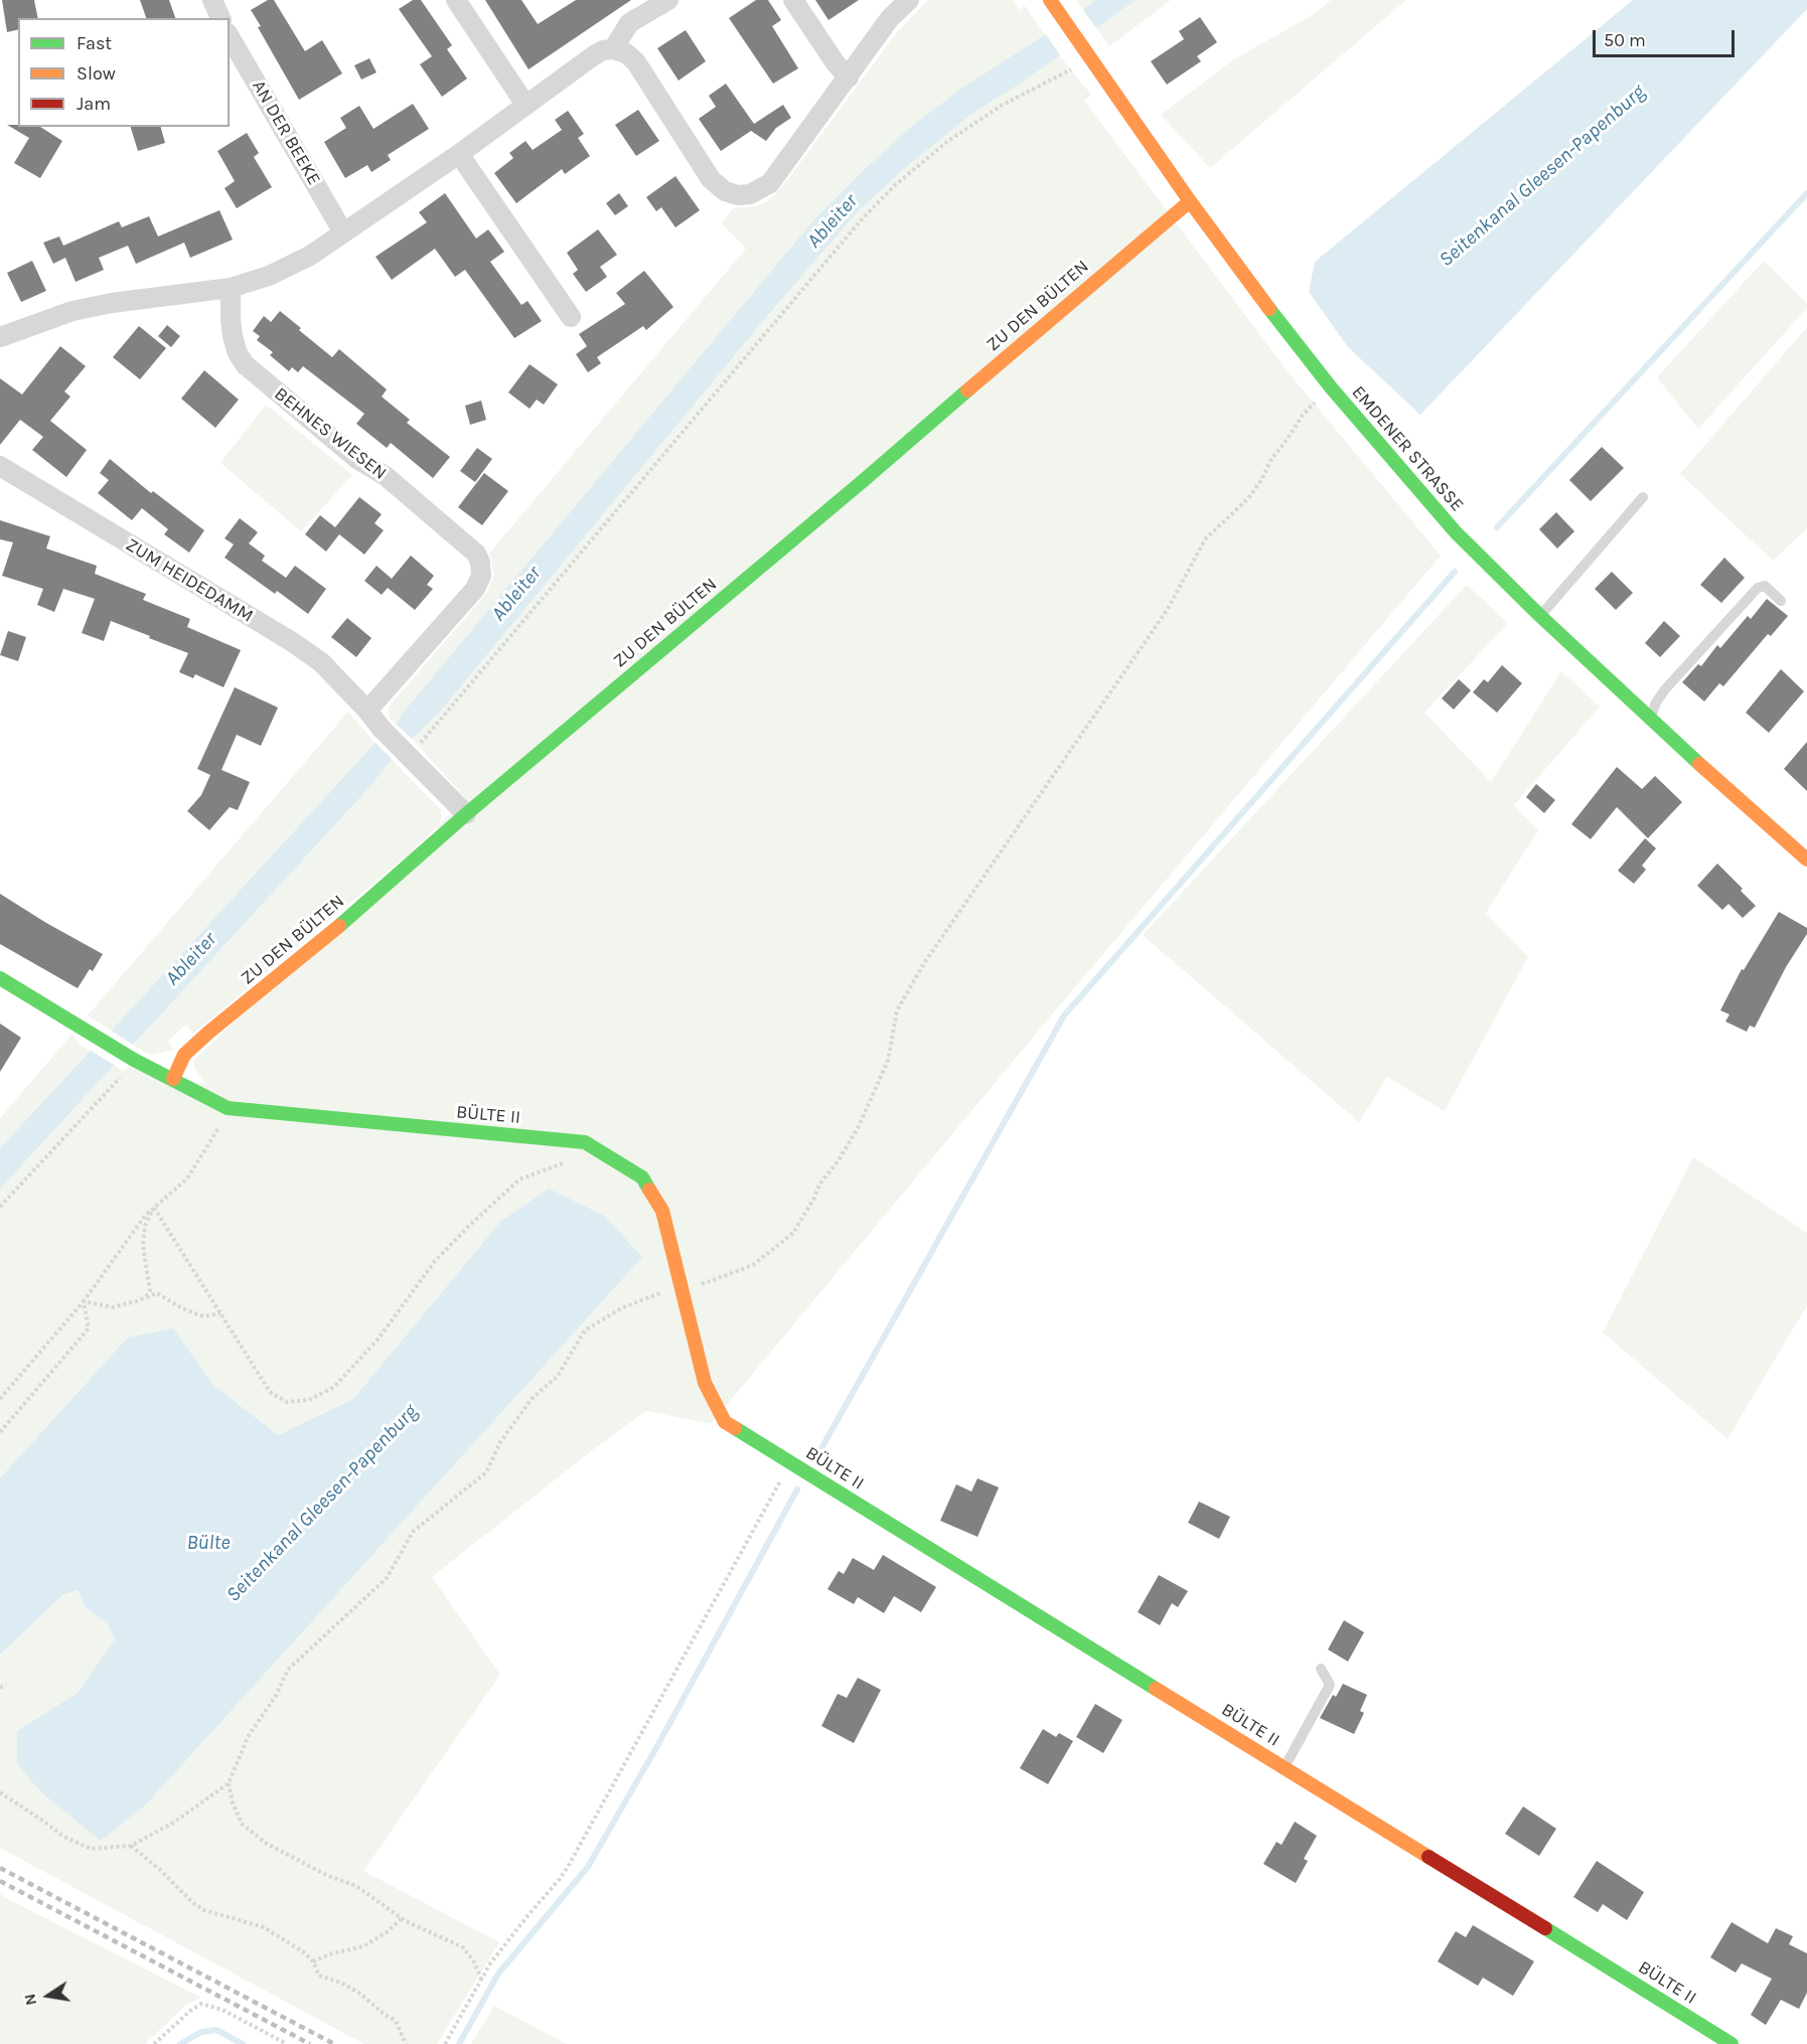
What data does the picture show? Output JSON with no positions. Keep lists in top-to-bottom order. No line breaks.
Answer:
{"streets":{"street":["AN DER BEEKE","ZU DEN BÜLTEN","BEHNES WIESEN","EMDENER STRASSE","ZUM HEIDEDAMM","BÜLTE II"]},"crossings":[["ZU DEN BÜLTEN","EMDENER STRASSE"],["ZU DEN BÜLTEN","ZUM HEIDEDAMM"],["ZU DEN BÜLTEN","BÜLTE II"],["BEHNES WIESEN","ZUM HEIDEDAMM"]],"water":["Seitenkanal Gleesen-Papenburg","Ableiter","Bülte"],"legend":["Fast","Slow","Jam"],"scale_bar":"50 m","north":"left"}
